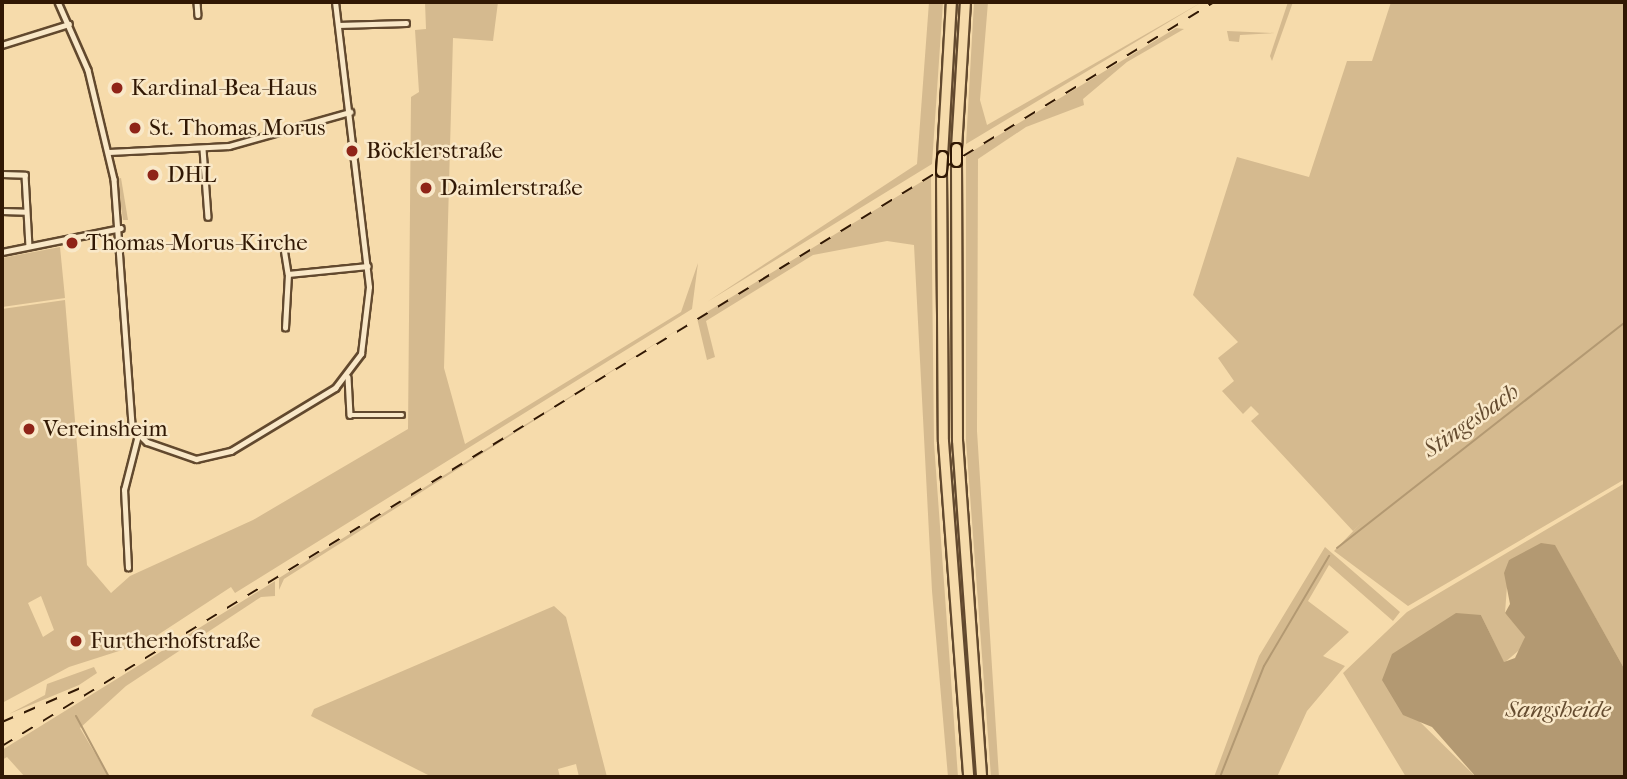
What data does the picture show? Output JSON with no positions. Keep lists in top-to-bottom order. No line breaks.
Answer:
{"water":["Stingesbach","Sangsheide"],"places":["Kardinal-Bea-Haus","St. Thomas Morus","Böcklerstraße","DHL","Daimlerstraße","Thomas-Morus-Kirche","Vereinsheim","Furtherhofstraße"]}
